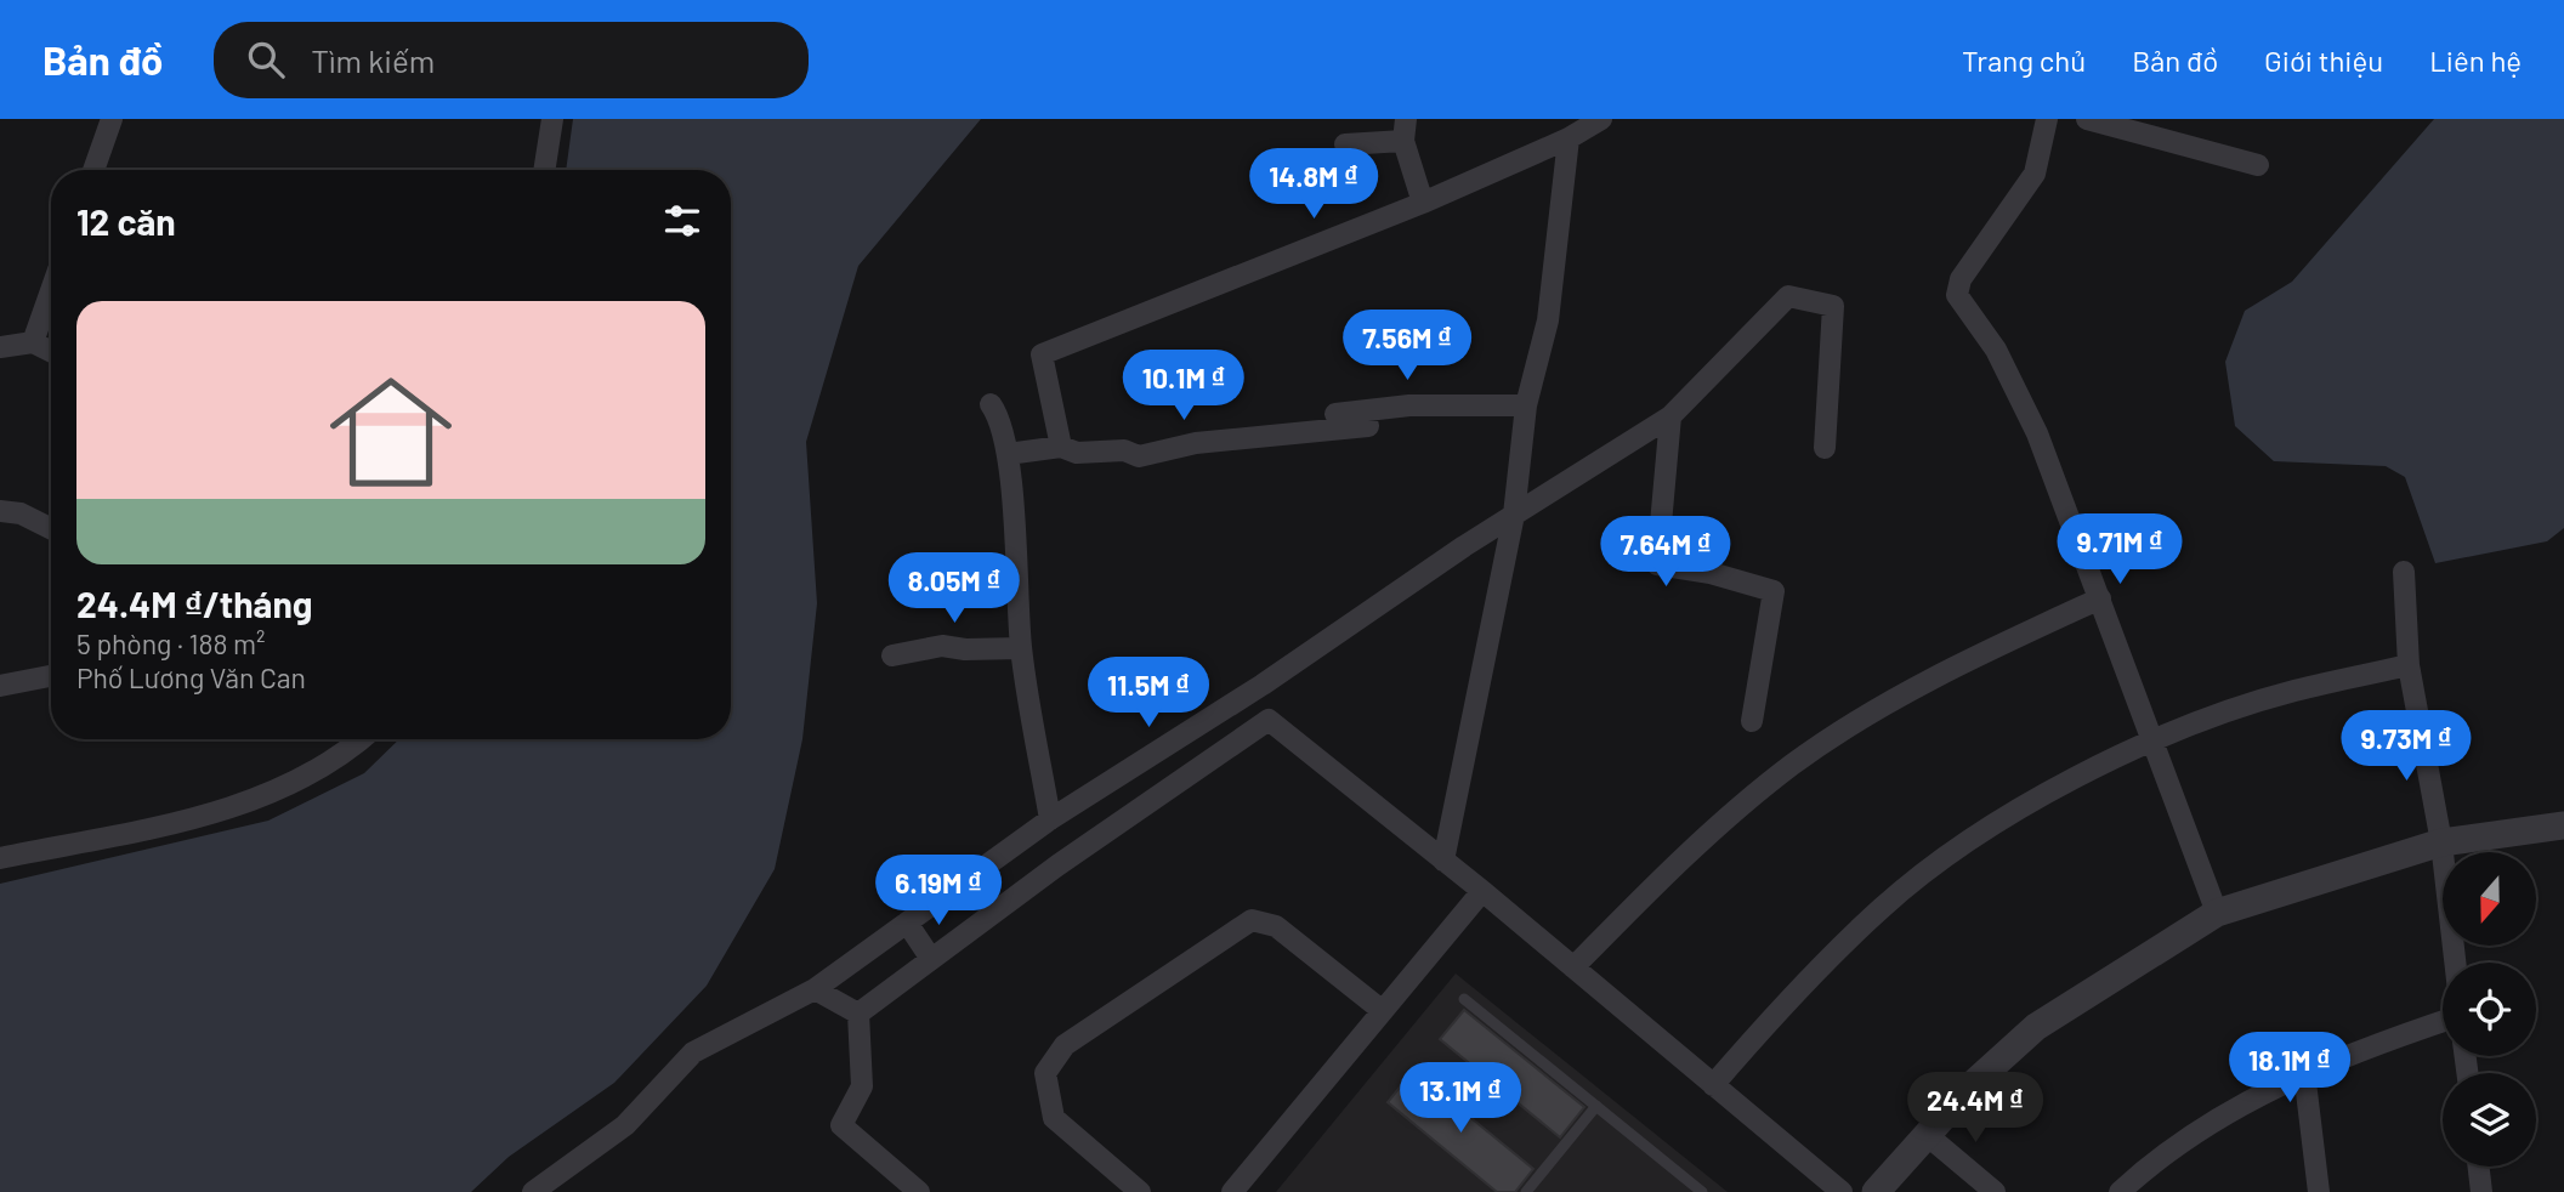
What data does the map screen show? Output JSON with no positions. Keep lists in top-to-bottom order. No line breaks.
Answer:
{"north":"bottom","page":{"header":"Bản đồ","search":"Tìm kiếm","nav":["Trang chủ","Bản đồ","Giới thiệu","Liên hệ"],"price":["14.8M ₫","7.56M ₫","10.1M ₫","9.71M ₫","7.64M ₫","8.05M ₫","11.5M ₫","9.73M ₫","6.19M ₫","18.1M ₫","13.1M ₫","24.4M ₫"],"heading":"12 căn","list":[{"name":"24.4M ₫/tháng","note":"5 phòng · 188 m² · Phố Lương Văn Can"}]}}
